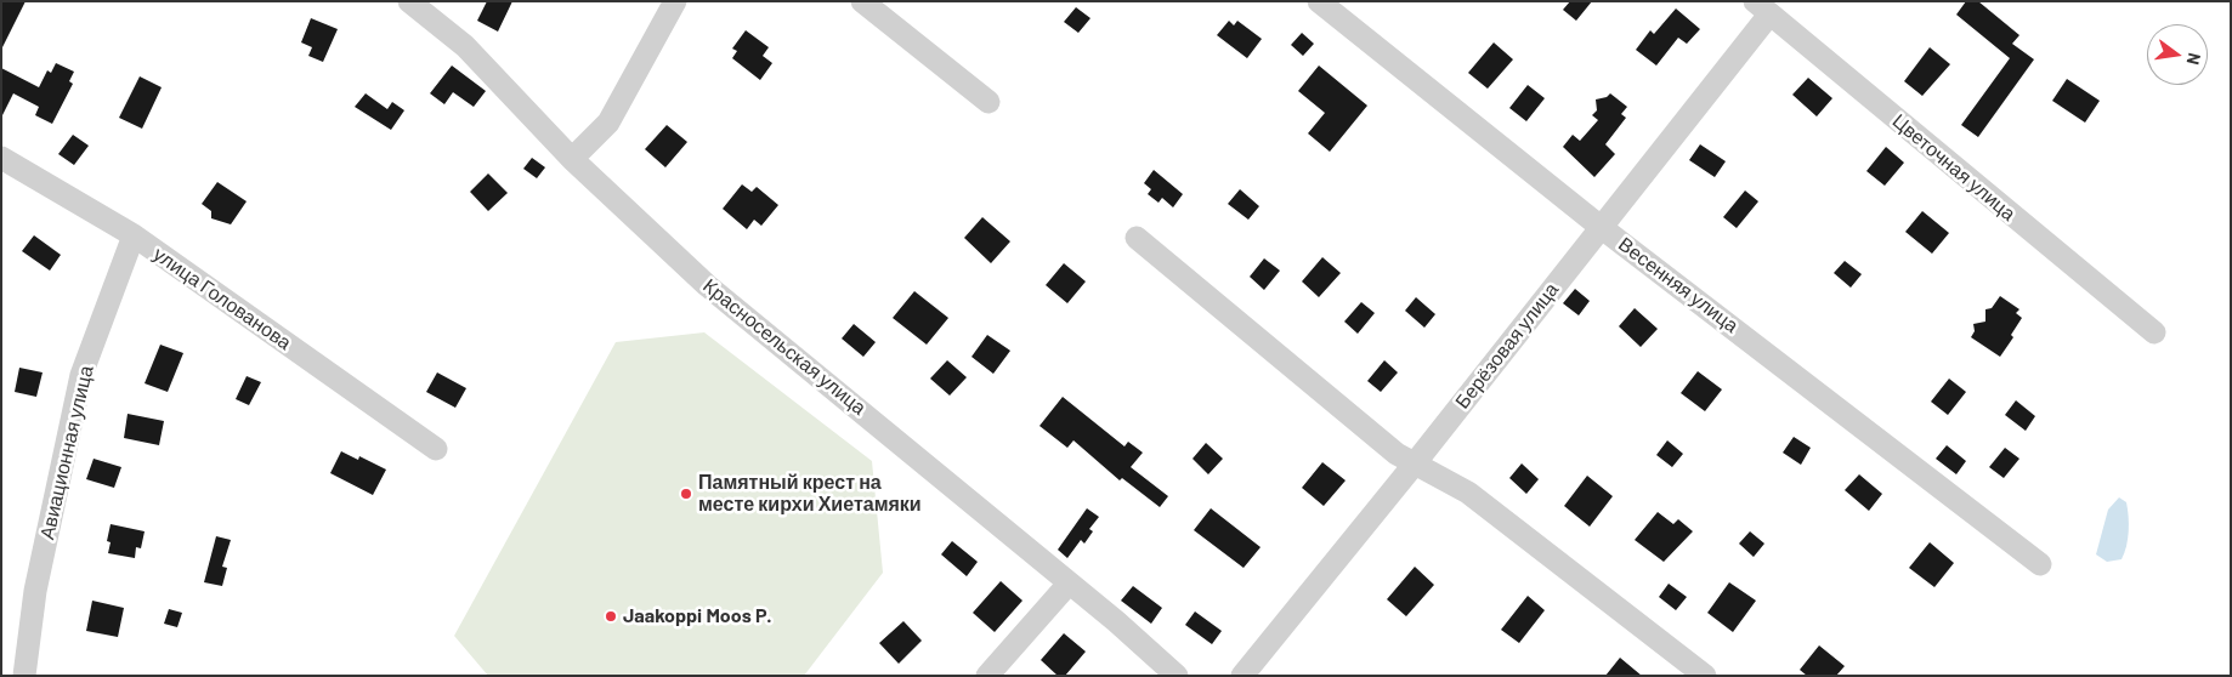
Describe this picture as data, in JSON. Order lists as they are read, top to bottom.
{
  "streets": {
    "street": [
      "Цветочная улица",
      "Весенняя улица",
      "улица Голованова",
      "Берёзовая улица",
      "Красносельская улица",
      "Авиационная улица"
    ]
  },
  "crossings": [
    ["Цветочная улица", "Берёзовая улица"],
    ["Весенняя улица", "Берёзовая улица"],
    ["улица Голованова", "Авиационная улица"]
  ],
  "places": ["Памятный крест на месте кирхи Хиетамяки", "Jaakoppi Moos P."],
  "north": "right"
}
